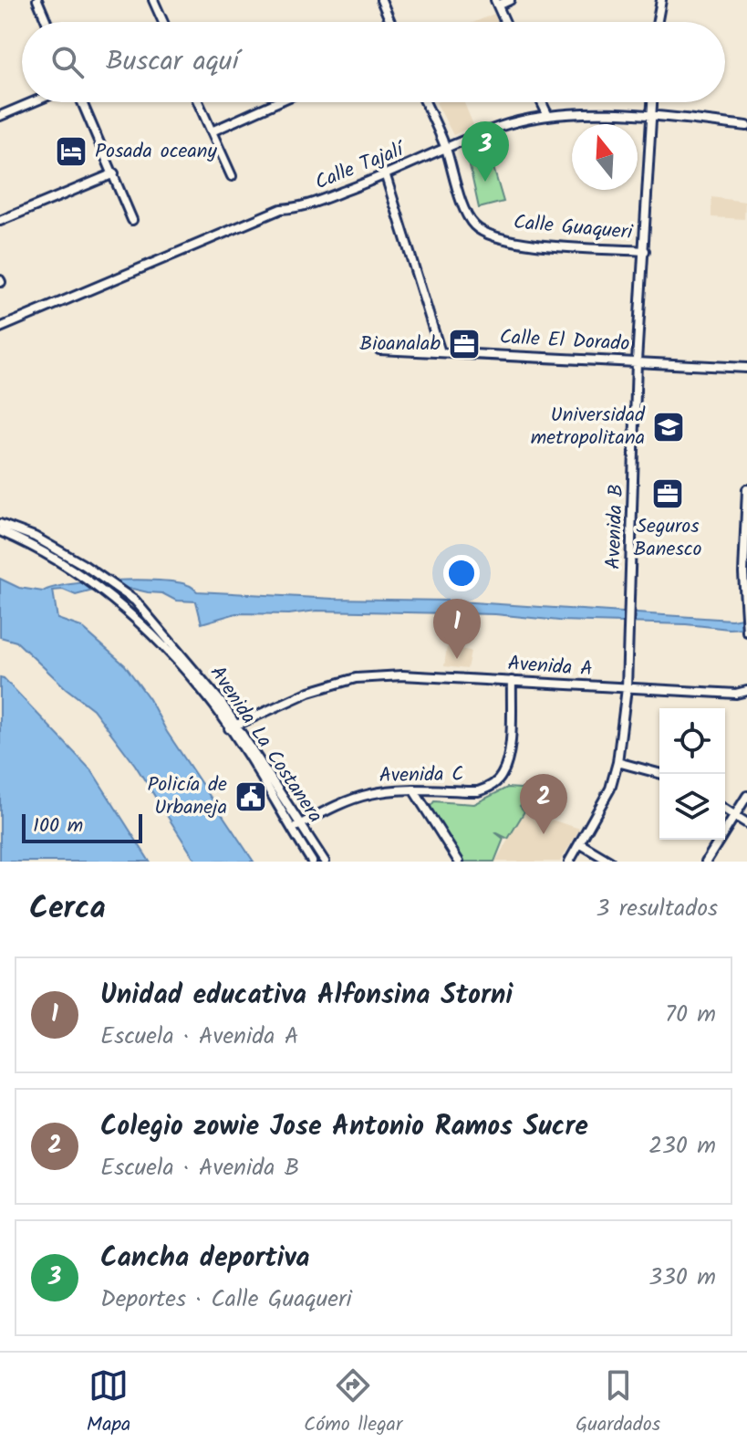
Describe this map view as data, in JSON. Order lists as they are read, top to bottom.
{
  "streets": {
    "street": [
      "Calle Tajalí",
      "Calle Guaqueri",
      "Calle El Dorado",
      "Avenida B",
      "Avenida A",
      "Avenida La Costanera",
      "Avenida C"
    ]
  },
  "crossings": [
    ["Calle Tajalí", "Calle Guaqueri"],
    ["Calle Tajalí", "Avenida B"],
    ["Calle Guaqueri", "Avenida B"],
    ["Calle El Dorado", "Avenida B"],
    ["Avenida B", "Avenida A"],
    ["Avenida A", "Avenida La Costanera"],
    ["Avenida A", "Avenida C"],
    ["Avenida La Costanera", "Avenida C"]
  ],
  "places": {
    "hotel": ["Posada oceany"],
    "office": ["Bioanalab", "Seguros Banesco"],
    "school or university": ["Universidad metropolitana"],
    "public building": ["Policía de Urbaneja"]
  },
  "scale_bar": "100 m",
  "north": "top",
  "page": {
    "search": "Buscar aquí",
    "pins": ["3", "1", "2"],
    "scale": "100 m",
    "heading": ["Cerca", "3 resultados"],
    "list": [
      {
        "mark": "1",
        "name": "Unidad educativa Alfonsina Storni",
        "note": "Escuela · Avenida A",
        "value": "70 m"
      },
      {
        "mark": "2",
        "name": "Colegio zowie Jose Antonio Ramos Sucre",
        "note": "Escuela · Avenida B",
        "value": "230 m"
      },
      {
        "mark": "3",
        "name": "Cancha deportiva",
        "note": "Deportes · Calle Guaqueri",
        "value": "330 m"
      }
    ],
    "nav": ["Mapa", "Cómo llegar", "Guardados"]
  }
}
